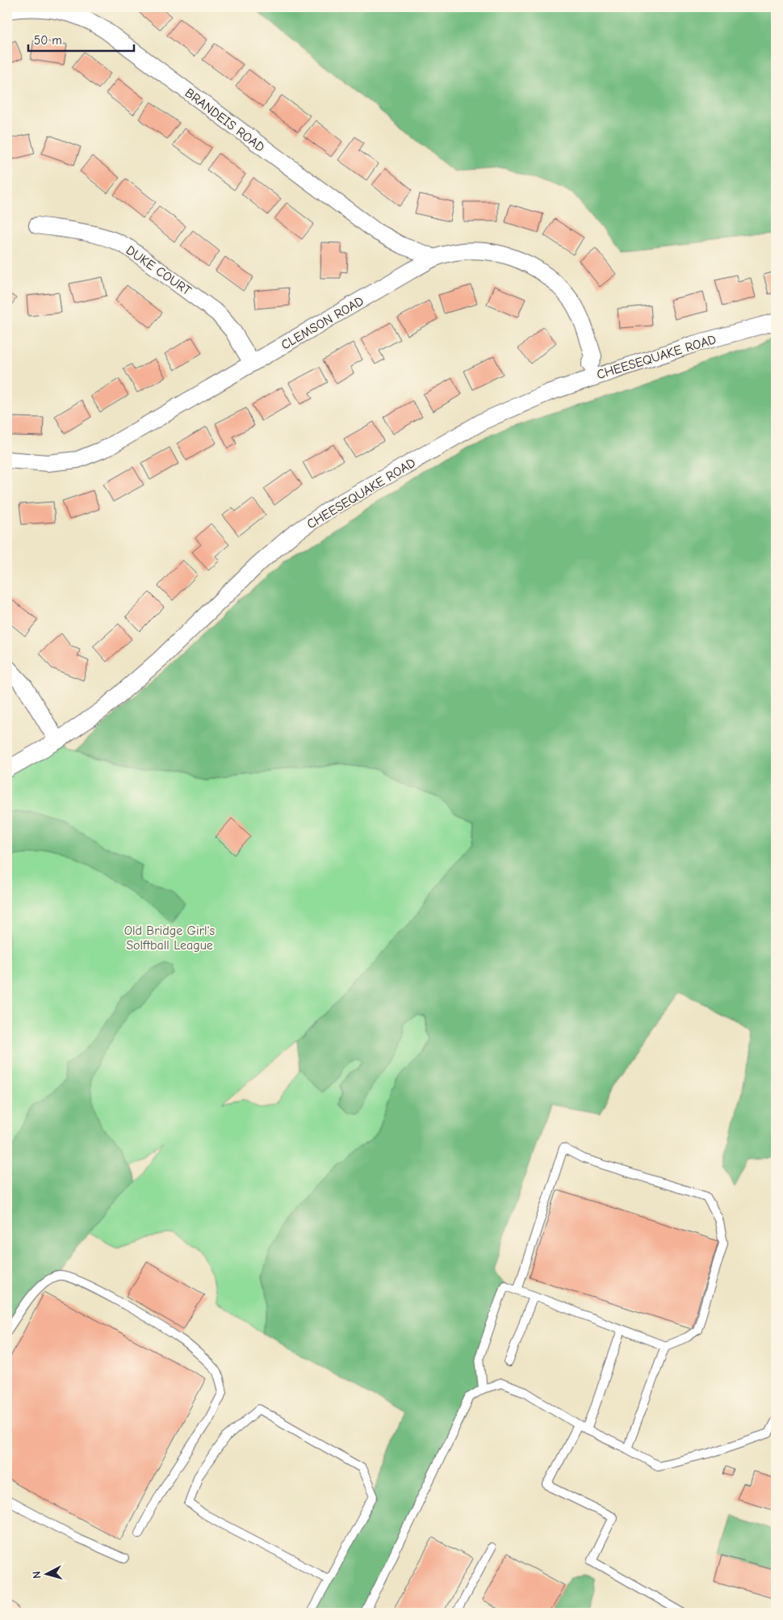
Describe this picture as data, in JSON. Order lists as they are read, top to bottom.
{
  "streets": {
    "street": [
      "BRANDEIS ROAD",
      "DUKE COURT",
      "CLEMSON ROAD",
      "CHEESEQUAKE ROAD"
    ]
  },
  "crossings": [
    ["BRANDEIS ROAD", "CLEMSON ROAD"],
    ["DUKE COURT", "CLEMSON ROAD"]
  ],
  "parks": ["Old Bridge Girl's Solftball League"],
  "scale_bar": "50 m",
  "north": "left"
}
